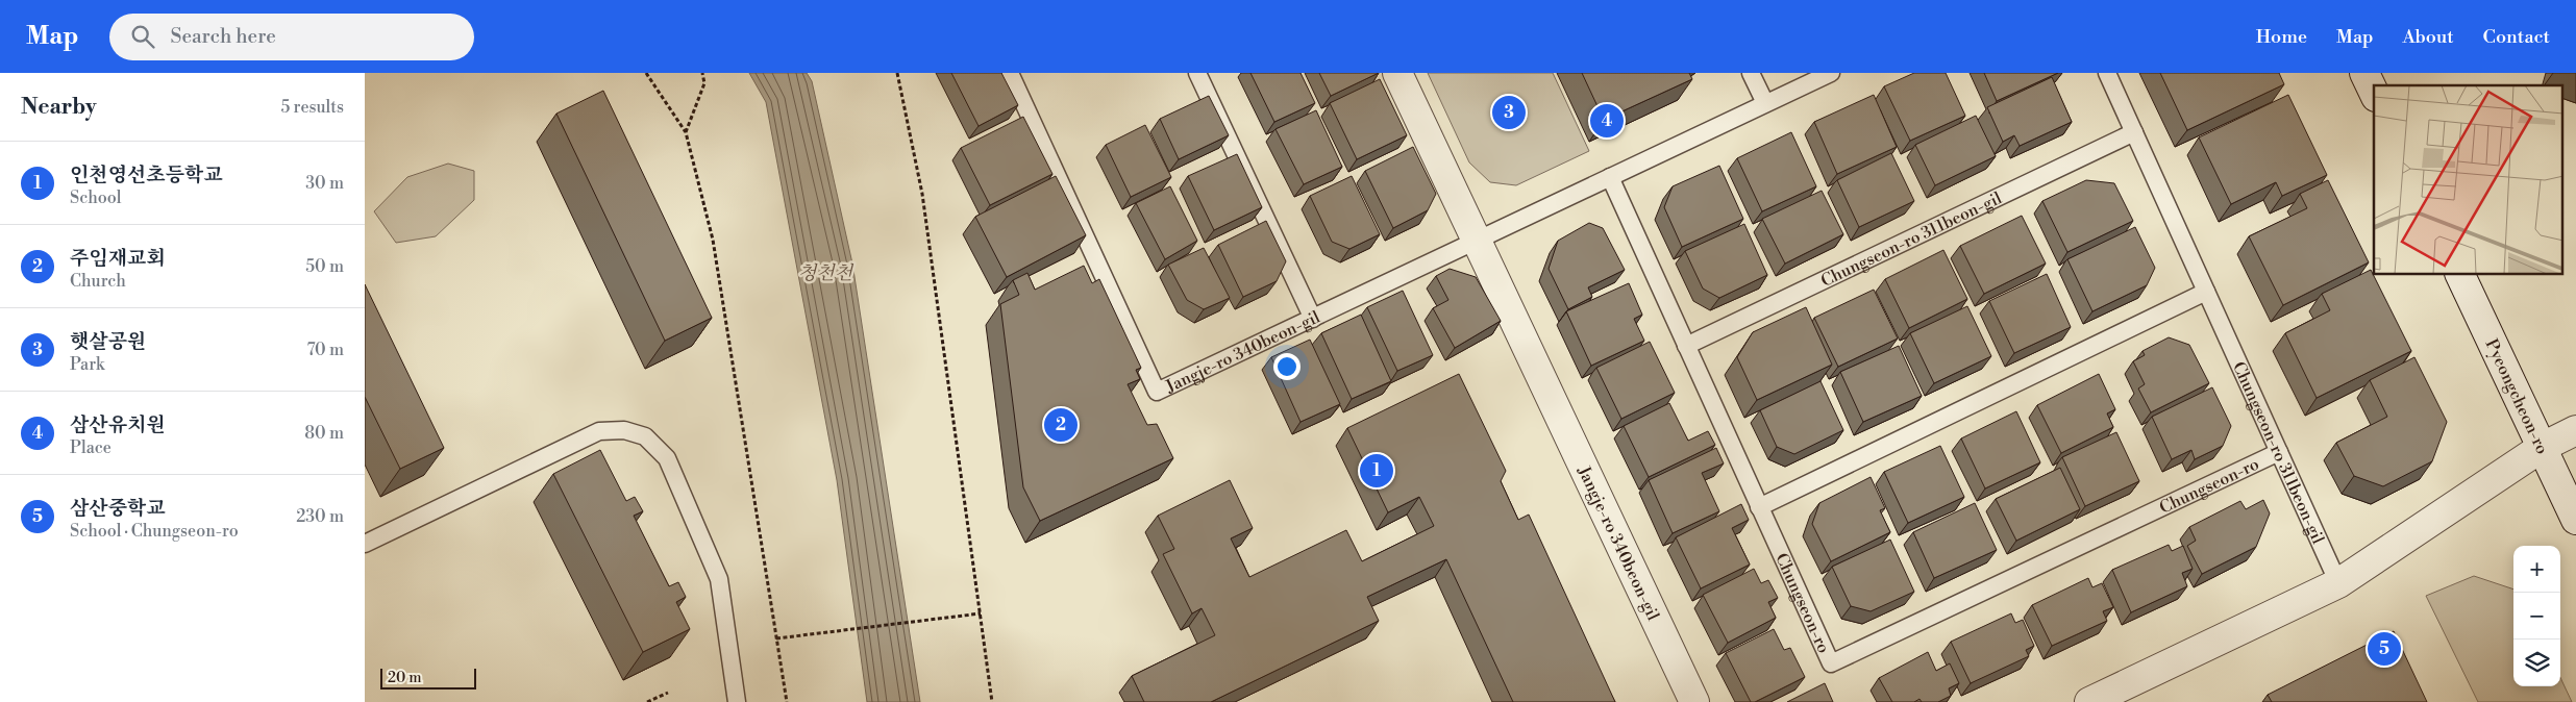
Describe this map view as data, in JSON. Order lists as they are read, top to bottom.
{
  "streets": {
    "street": ["Jangje-ro 340beon-gil", "Pyeongcheon-ro"],
    "lane": ["Chungseon-ro 311beon-gil", "Chungseon-ro"]
  },
  "crossings": [
    ["Chungseon-ro 311beon-gil", "Chungseon-ro"]
  ],
  "water": ["청천천"],
  "scale_bar": "20 m",
  "page": {
    "header": "Map",
    "search": "Search here",
    "nav": [
      "Home",
      "Map",
      "About",
      "Contact"
    ],
    "heading": ["Nearby", "5 results"],
    "pins": [
      "3",
      "4",
      "2",
      "1",
      "5"
    ],
    "list": [
      {
        "mark": "1",
        "name": "인천영선초등학교",
        "note": "School",
        "value": "30 m"
      },
      {
        "mark": "2",
        "name": "주임재교회",
        "note": "Church",
        "value": "50 m"
      },
      {
        "mark": "3",
        "name": "햇살공원",
        "note": "Park",
        "value": "70 m"
      },
      {
        "mark": "4",
        "name": "삼산유치원",
        "note": "Place",
        "value": "80 m"
      },
      {
        "mark": "5",
        "name": "삼산중학교",
        "note": "School · Chungseon-ro",
        "value": "230 m"
      }
    ],
    "map_buttons": ["+", "−"],
    "scale": "20 m"
  }
}
